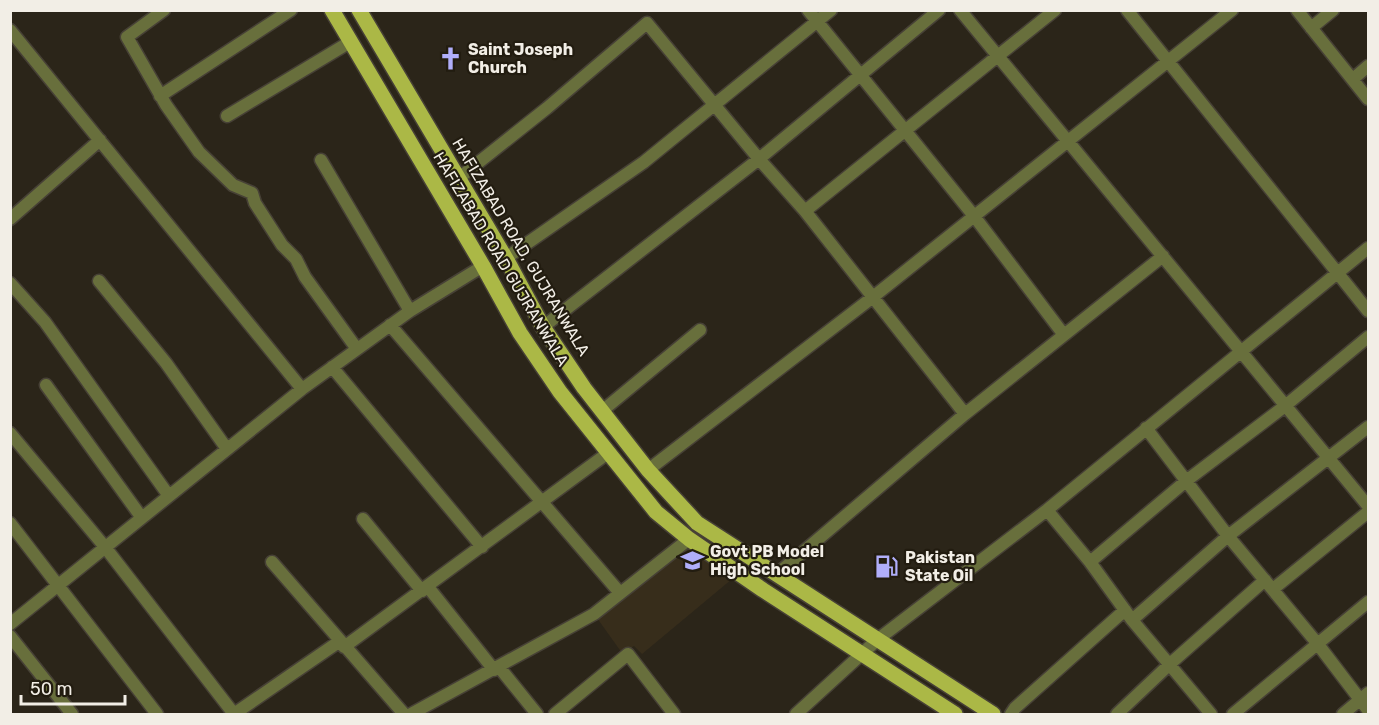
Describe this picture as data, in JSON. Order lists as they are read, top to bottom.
{
  "streets": {
    "main road": ["HAFIZABAD ROAD, GUJRANWALA", "HAFIZABAD ROAD GUJRANWALA"]
  },
  "places": {
    "church": ["Saint Joseph Church"],
    "school or university": ["Govt PB Model High School"],
    "fuel station": ["Pakistan State Oil"]
  },
  "scale_bar": "50 m"
}
